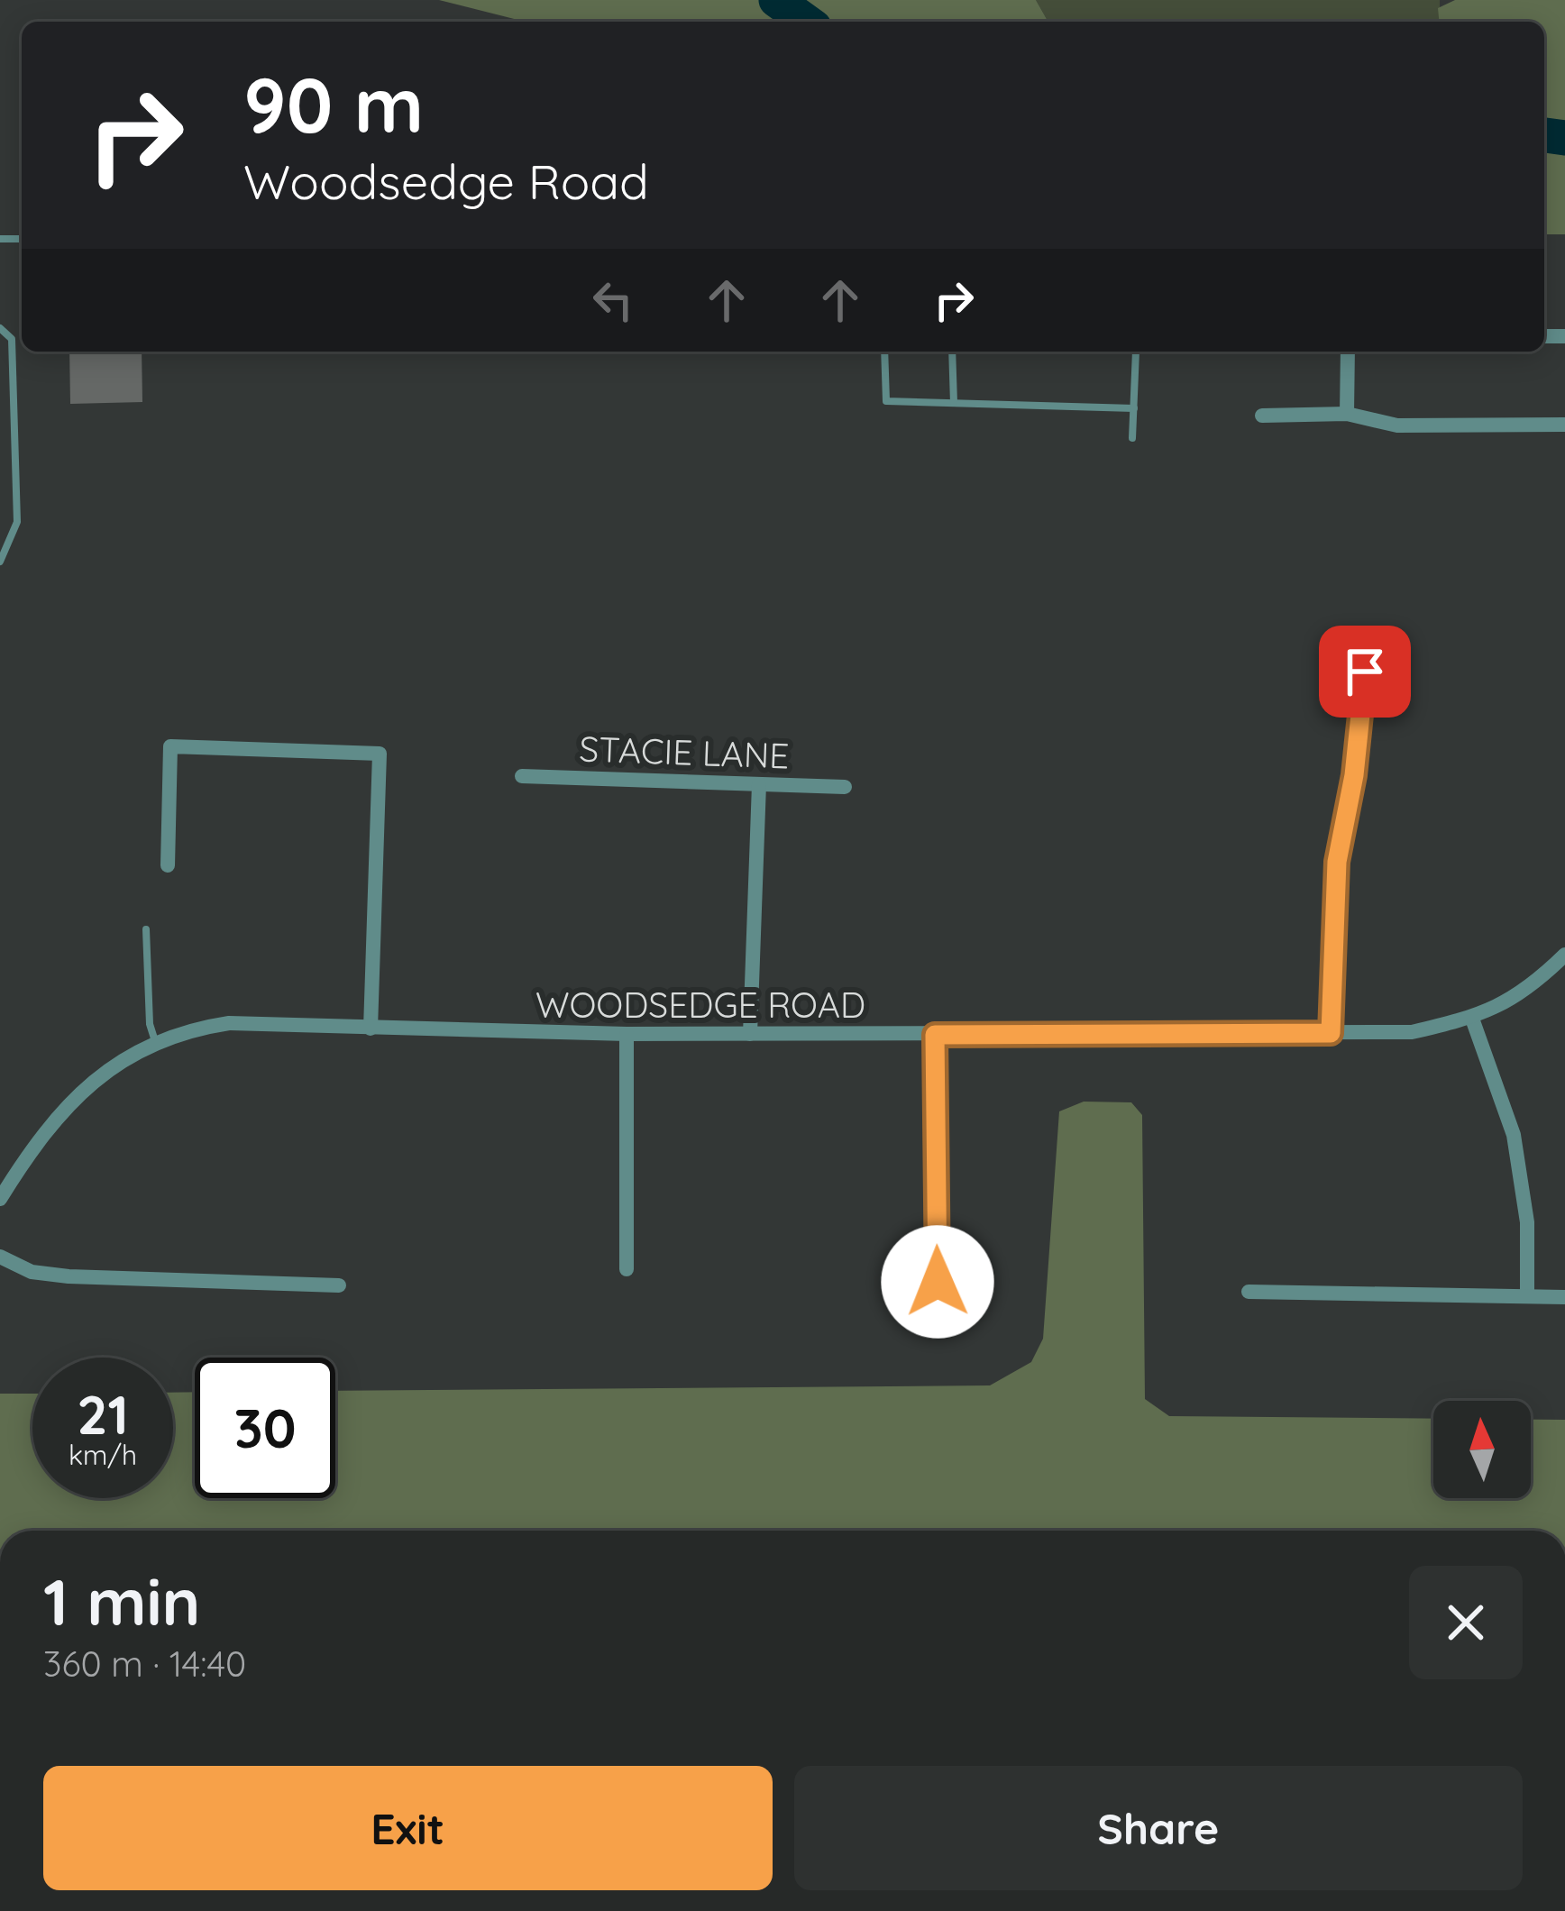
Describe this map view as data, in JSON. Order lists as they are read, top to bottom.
{
  "streets": {
    "street": ["STACIE LANE", "WOODSEDGE ROAD"]
  },
  "north": "top",
  "page": {
    "turn": ["90 m", "Woodsedge Road"],
    "speed": "21 km/h",
    "limit": "30",
    "heading": ["1 min", "360 m · 14:40"],
    "buttons": ["Exit", "Share"]
  }
}
